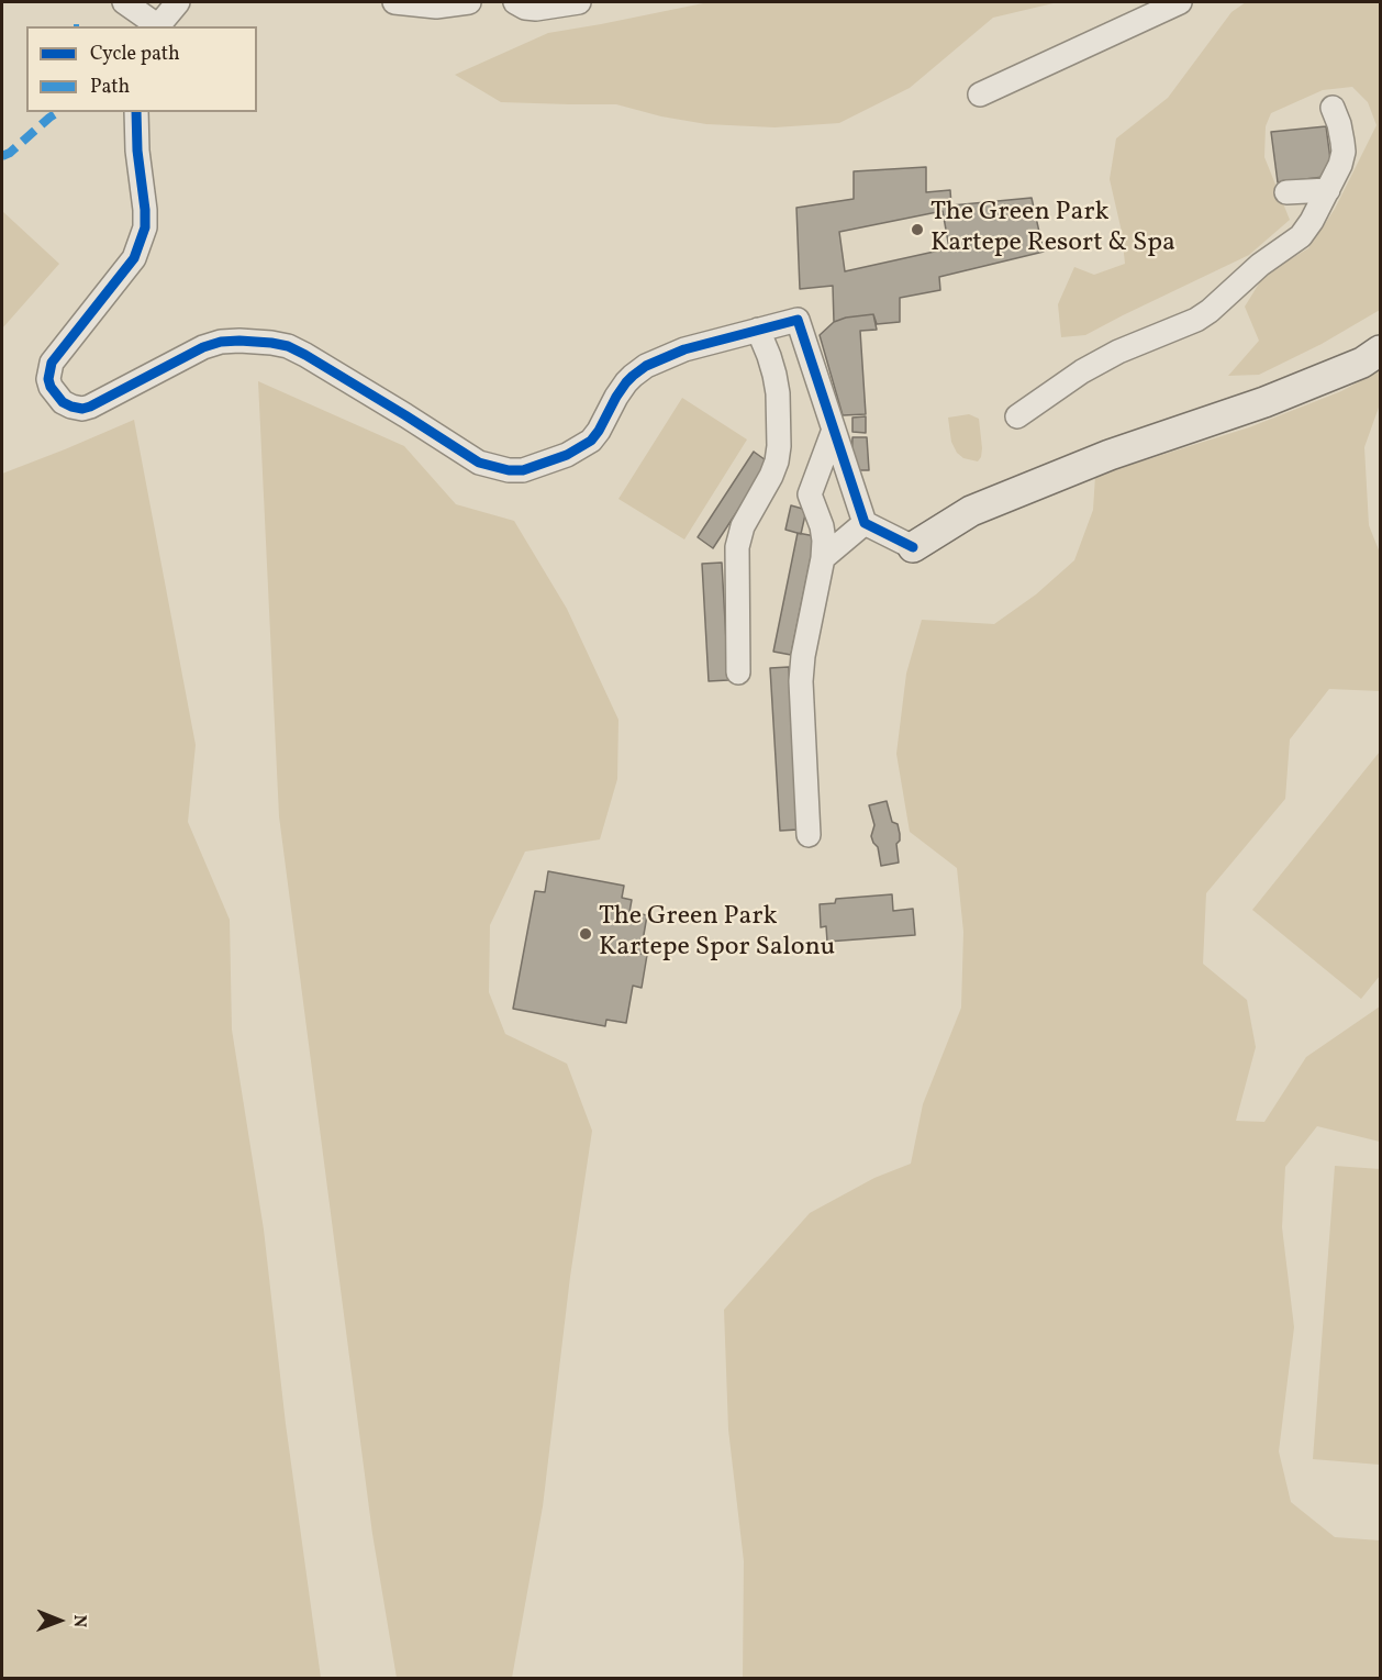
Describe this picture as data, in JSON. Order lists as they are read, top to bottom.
{
  "places": ["The Green Park Kartepe Resort & Spa", "The Green Park Kartepe Spor Salonu"],
  "legend": ["Cycle path", "Path"],
  "north": "right"
}
